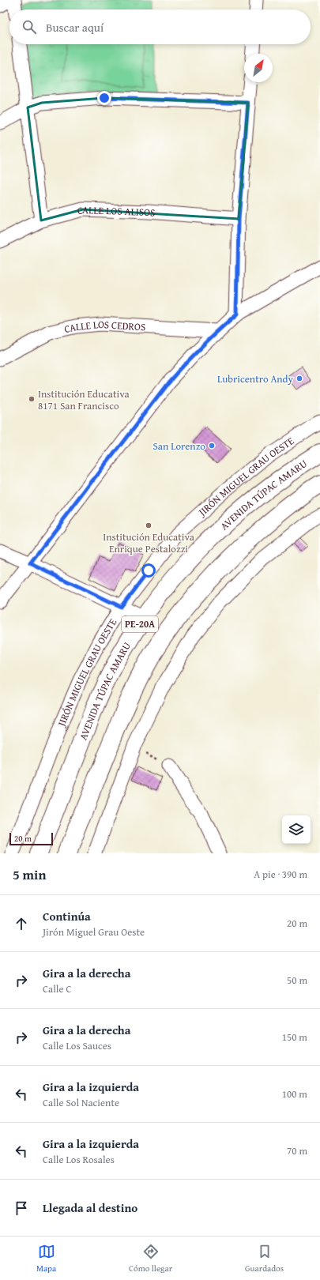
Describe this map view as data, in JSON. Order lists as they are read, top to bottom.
{
  "streets": {
    "highway": ["AVENIDA TÚPAC AMARU", "PE-20A"],
    "street": ["CALLE LOS ALISOS", "CALLE LOS CEDROS", "JIRÓN MIGUEL GRAU OESTE"]
  },
  "places": [
    "Lubricentro Andy",
    "Institución Educativa 8171 San Francisco",
    "San Lorenzo",
    "Institución Educativa Enrique Pestalozzi"
  ],
  "scale_bar": "20 m",
  "north": "top right",
  "page": {
    "search": "Buscar aquí",
    "scale": "20 m",
    "heading": ["5 min", "A pie · 390 m"],
    "list": [
      ["Continúa", "Jirón Miguel Grau Oeste", "20 m"],
      ["Gira a la derecha", "Calle C", "50 m"],
      ["Gira a la derecha", "Calle Los Sauces", "150 m"],
      ["Gira a la izquierda", "Calle Sol Naciente", "100 m"],
      ["Gira a la izquierda", "Calle Los Rosales", "70 m"],
      "Llegada al destino"
    ],
    "nav": ["Mapa", "Cómo llegar", "Guardados"]
  }
}
